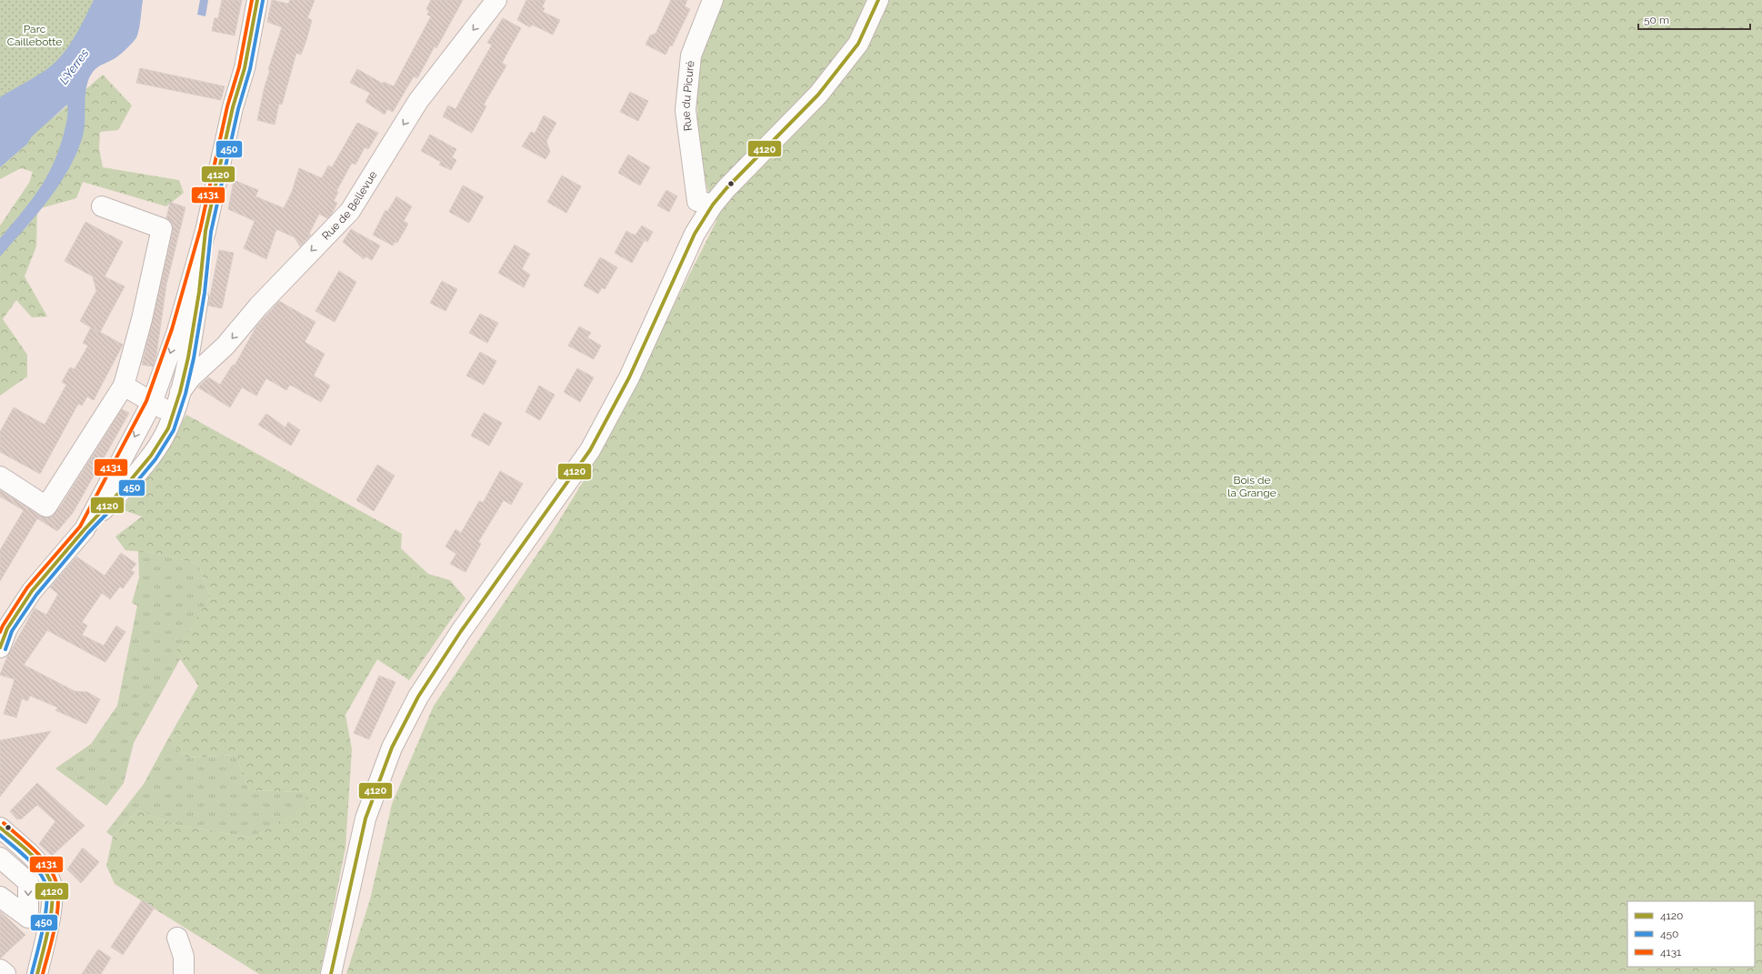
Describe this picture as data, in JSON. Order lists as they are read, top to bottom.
{
  "streets": {
    "street": ["Rue du Picuré", "Rue de Bellevue"]
  },
  "water": ["L'Yerres"],
  "parks": ["Parc Caillebotte", "Bois de la Grange"],
  "lines": ["transit line 4120", "transit line 4131", "transit line 450"],
  "legend": ["4120", "450", "4131"],
  "scale_bar": "50 m"
}
